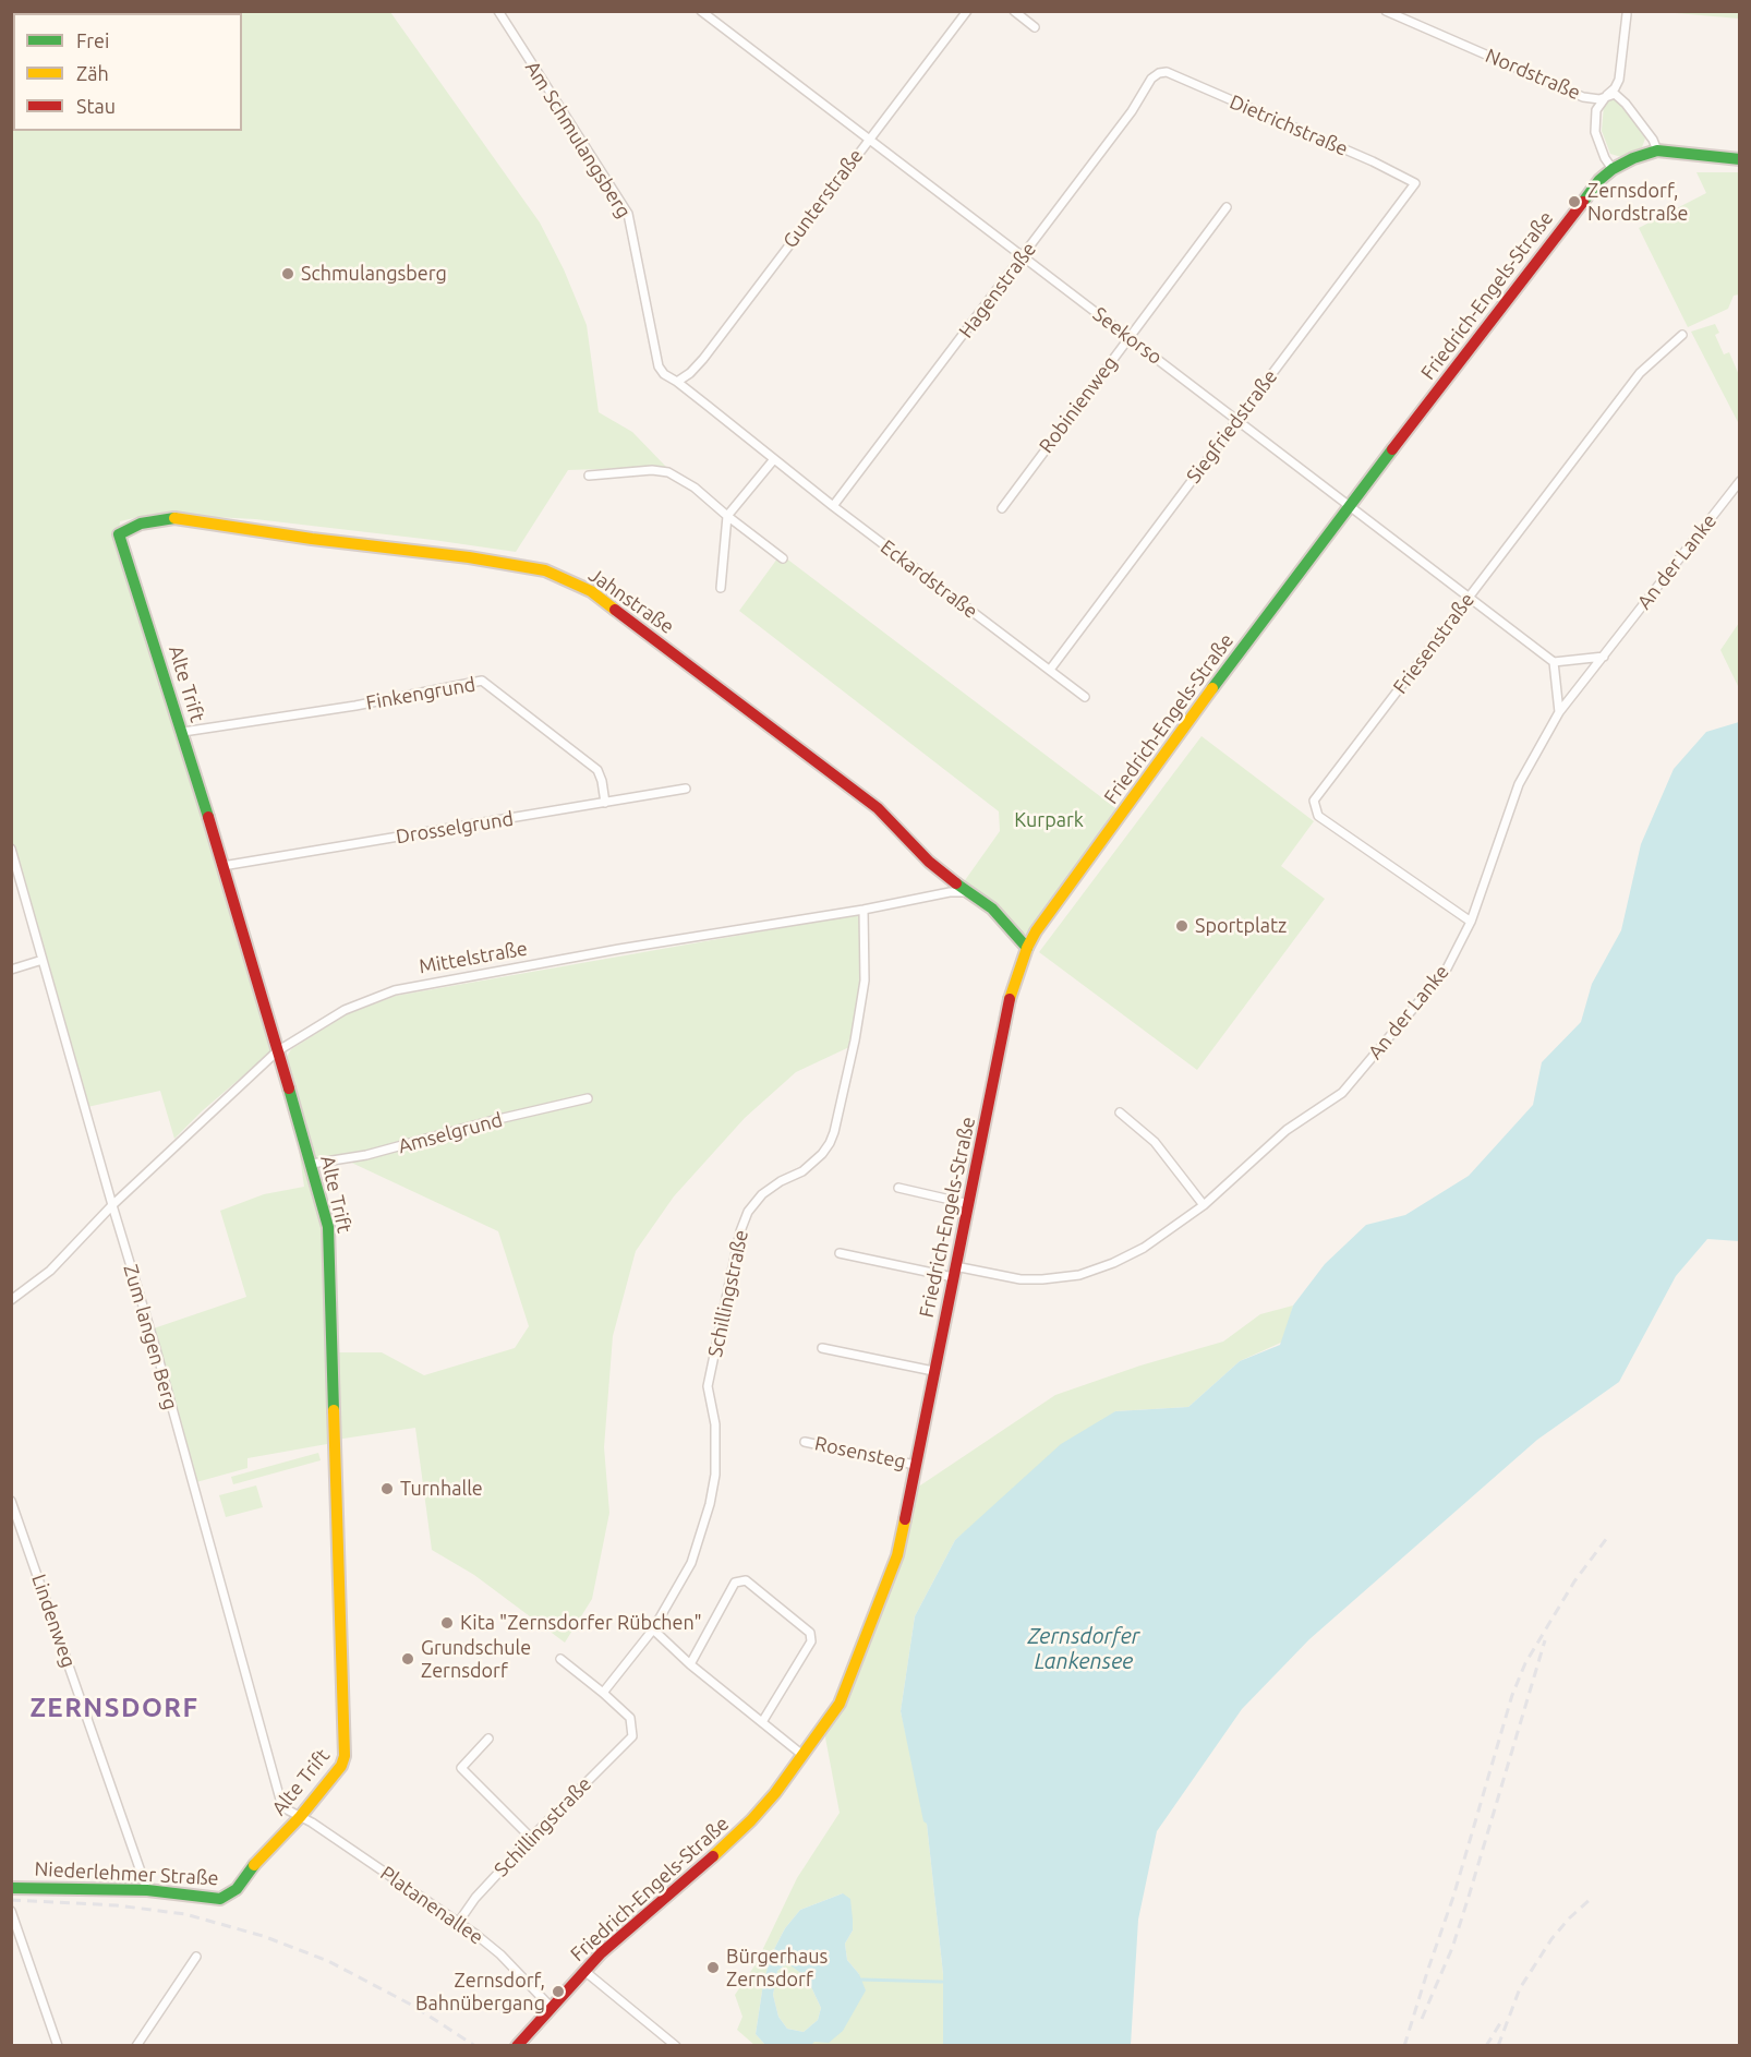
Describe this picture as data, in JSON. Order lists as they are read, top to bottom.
{
  "streets": {
    "street": [
      "Nordstraße",
      "Dietrichstraße",
      "Am Schmulangsberg",
      "Gunterstraße",
      "Hagenstraße",
      "Friedrich-Engels-Straße",
      "Seekorso",
      "Robinienweg",
      "Siegfriedstraße",
      "An der Lanke",
      "Eckardstraße",
      "Jahnstraße",
      "Friesenstraße",
      "Alte Trift",
      "Finkengrund",
      "Drosselgrund",
      "Mittelstraße",
      "Amselgrund",
      "Schillingstraße",
      "Zum langen Berg",
      "Rosensteg",
      "Lindenweg",
      "Niederlehmer Straße",
      "Platanenallee"
    ]
  },
  "crossings": [
    ["Nordstraße", "Friedrich-Engels-Straße"],
    ["Dietrichstraße", "Hagenstraße"],
    ["Dietrichstraße", "Siegfriedstraße"],
    ["Am Schmulangsberg", "Gunterstraße"],
    ["Am Schmulangsberg", "Eckardstraße"],
    ["Gunterstraße", "Seekorso"],
    ["Hagenstraße", "Seekorso"],
    ["Hagenstraße", "Eckardstraße"],
    ["Friedrich-Engels-Straße", "Seekorso"],
    ["Friedrich-Engels-Straße", "An der Lanke"],
    ["Friedrich-Engels-Straße", "Rosensteg"],
    ["Friedrich-Engels-Straße", "Platanenallee"],
    ["Seekorso", "Robinienweg"],
    ["Seekorso", "Siegfriedstraße"],
    ["Seekorso", "Friesenstraße"],
    ["Siegfriedstraße", "Eckardstraße"],
    ["An der Lanke", "Friesenstraße"],
    ["Jahnstraße", "Alte Trift"],
    ["Jahnstraße", "Mittelstraße"],
    ["Alte Trift", "Finkengrund"],
    ["Alte Trift", "Drosselgrund"],
    ["Alte Trift", "Mittelstraße"],
    ["Alte Trift", "Amselgrund"],
    ["Alte Trift", "Zum langen Berg"],
    ["Alte Trift", "Niederlehmer Straße"],
    ["Alte Trift", "Platanenallee"],
    ["Finkengrund", "Drosselgrund"],
    ["Mittelstraße", "Schillingstraße"],
    ["Mittelstraße", "Zum langen Berg"],
    ["Schillingstraße", "Platanenallee"],
    ["Zum langen Berg", "Platanenallee"],
    ["Lindenweg", "Niederlehmer Straße"]
  ],
  "districts": ["ZERNSDORF"],
  "water": ["Zernsdorfer Lankensee"],
  "parks": ["Kurpark"],
  "places": [
    "Zernsdorf, Nordstraße",
    "Schmulangsberg",
    "Sportplatz",
    "Turnhalle",
    "Kita \"Zernsdorfer Rübchen\"",
    "Grundschule Zernsdorf",
    "Bürgerhaus Zernsdorf",
    "Zernsdorf, Bahnübergang"
  ],
  "legend": ["Frei", "Zäh", "Stau"]
}
